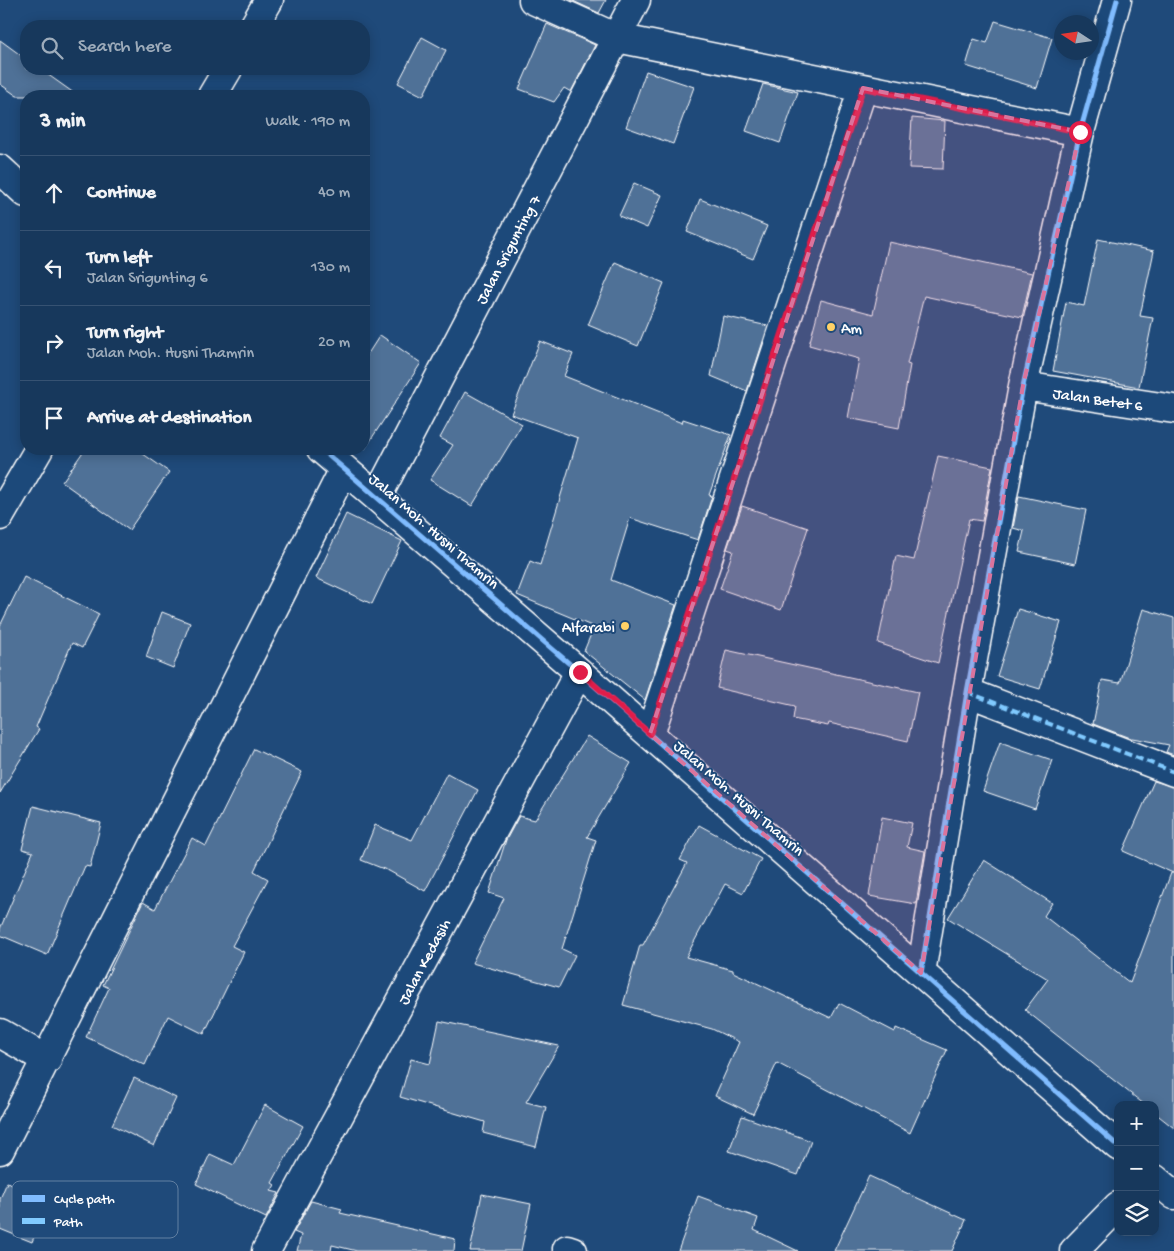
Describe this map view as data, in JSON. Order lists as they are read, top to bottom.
{
  "streets": {
    "street": [
      "Jalan Srigunting 7",
      "Jalan Betet 6",
      "Jalan Moh. Husni Thamrin",
      "Jalan Kedasih"
    ]
  },
  "crossings": [
    ["Jalan Srigunting 7", "Jalan Moh. Husni Thamrin"],
    ["Jalan Moh. Husni Thamrin", "Jalan Kedasih"]
  ],
  "places": ["Am", "Alfarabi"],
  "legend": ["Cycle path", "Path"],
  "north": "left",
  "page": {
    "search": "Search here",
    "heading": ["3 min", "Walk · 190 m"],
    "list": [
      ["Continue", "40 m"],
      ["Turn left", "Jalan Srigunting 6", "130 m"],
      ["Turn right", "Jalan Moh. Husni Thamrin", "20 m"],
      "Arrive at destination"
    ],
    "map_buttons": ["+", "−"]
  }
}
